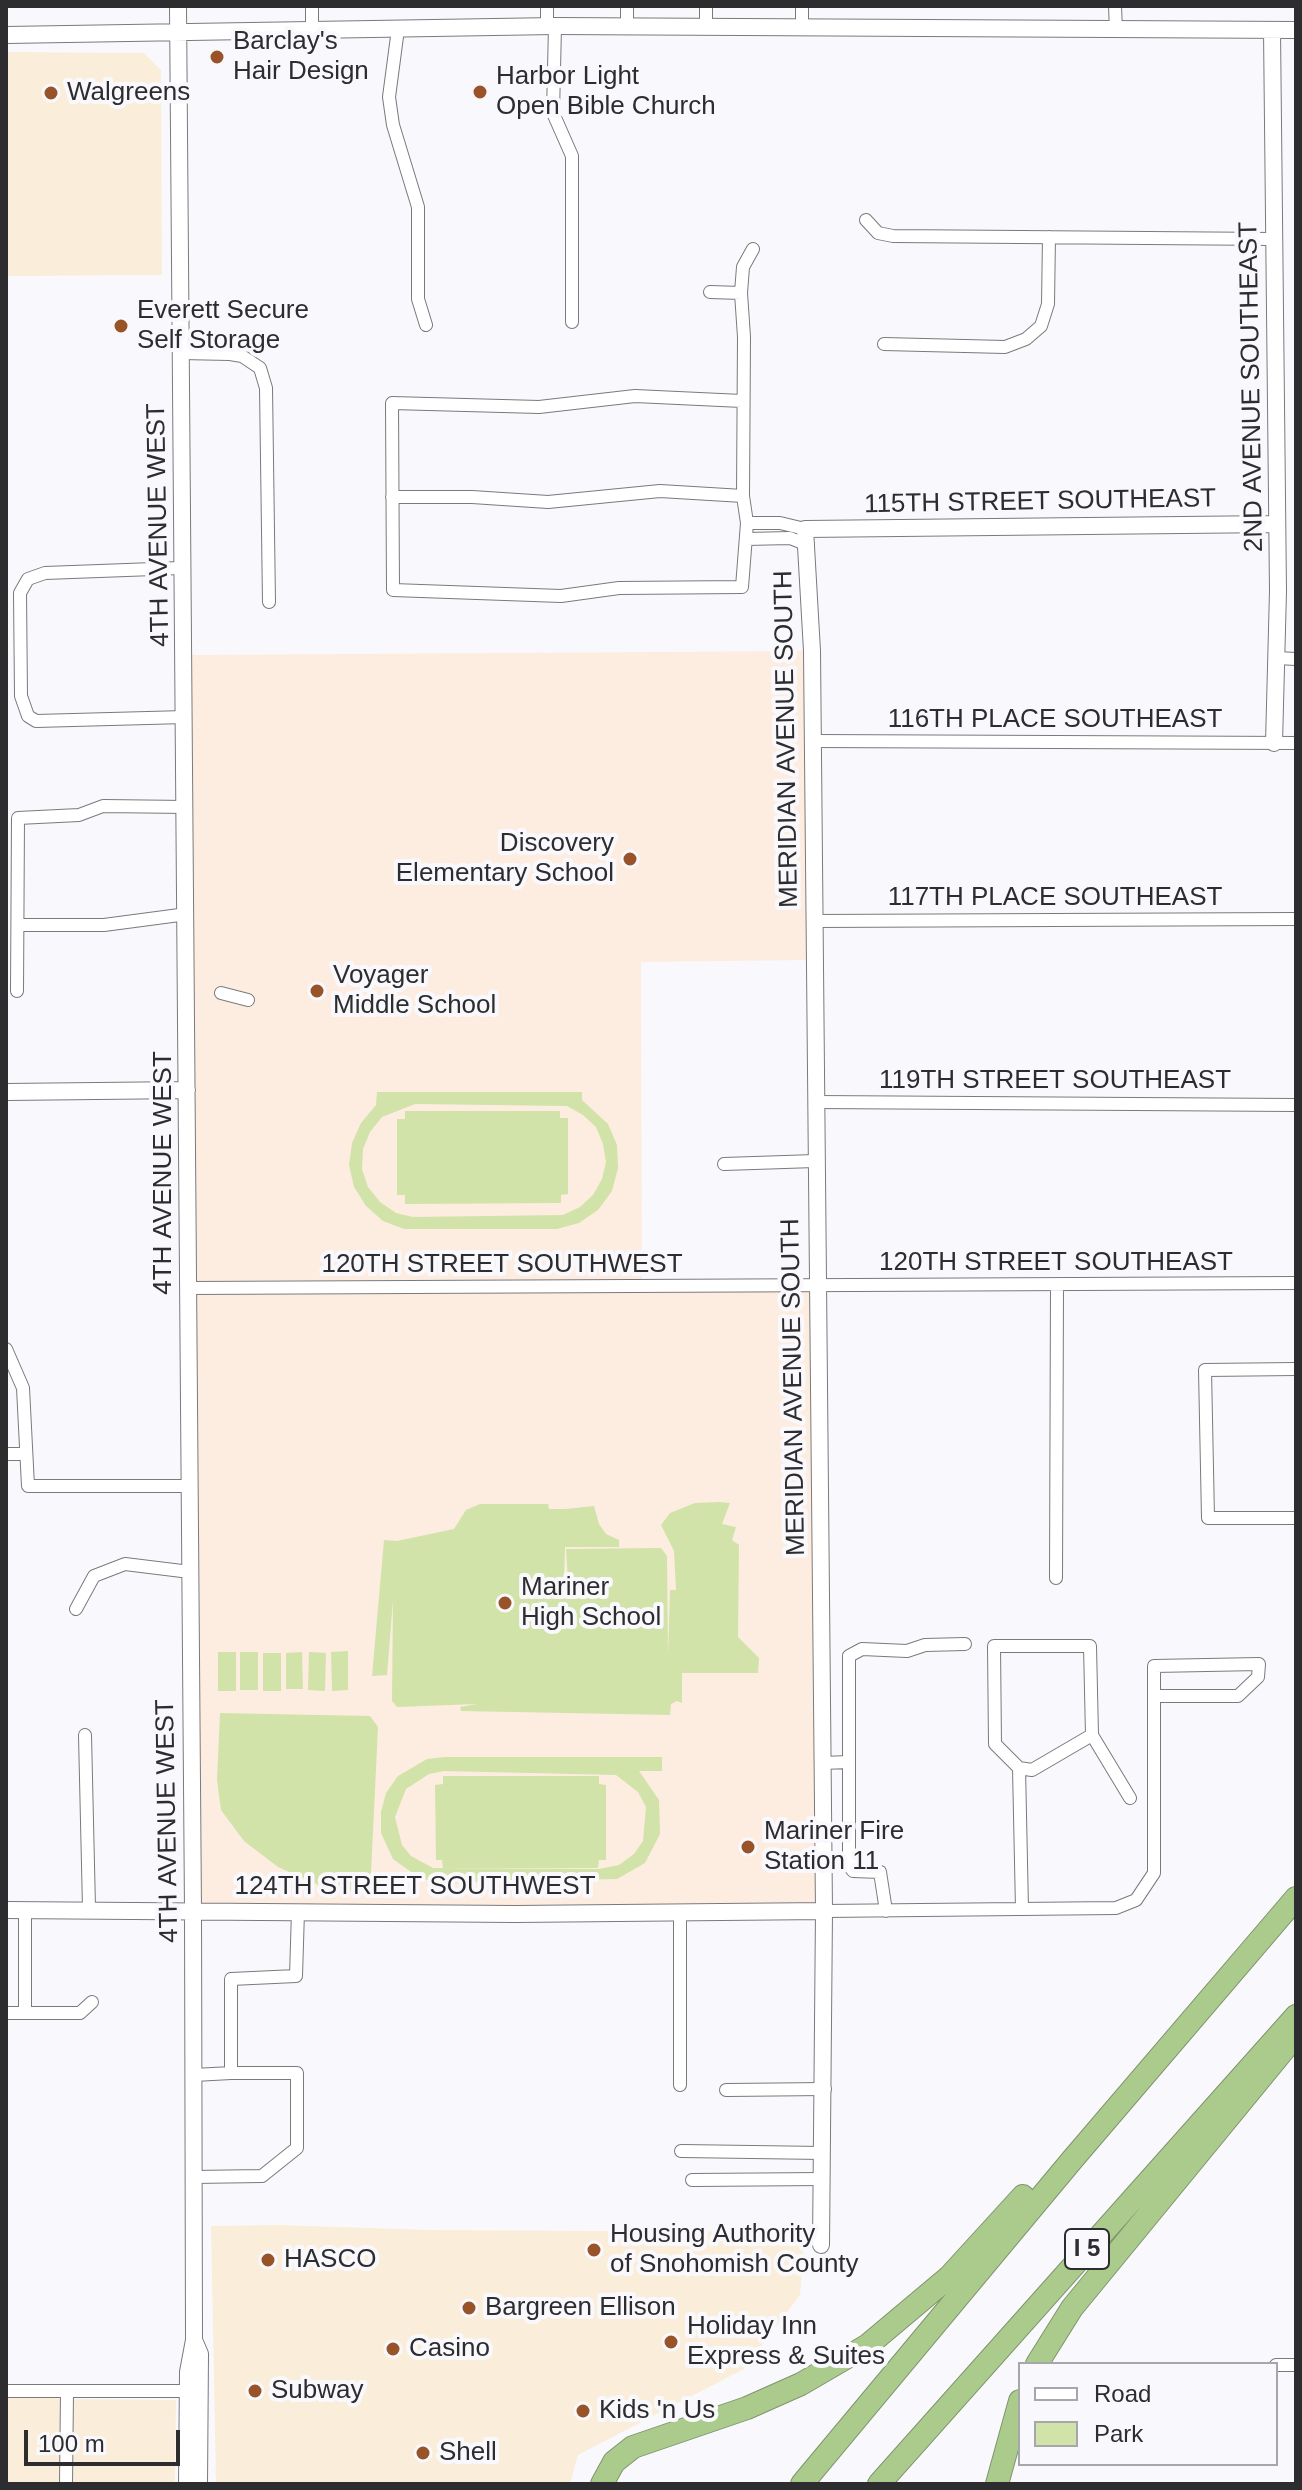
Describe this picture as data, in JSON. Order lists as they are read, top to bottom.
{
  "streets": {
    "highway": ["I 5"],
    "street": [
      "2ND AVENUE SOUTHEAST",
      "115TH STREET SOUTHEAST",
      "4TH AVENUE WEST",
      "116TH PLACE SOUTHEAST",
      "MERIDIAN AVENUE SOUTH",
      "117TH PLACE SOUTHEAST",
      "119TH STREET SOUTHEAST",
      "120TH STREET SOUTHEAST",
      "120TH STREET SOUTHWEST",
      "124TH STREET SOUTHWEST"
    ]
  },
  "crossings": [
    ["2ND AVENUE SOUTHEAST", "115TH STREET SOUTHEAST"],
    ["2ND AVENUE SOUTHEAST", "116TH PLACE SOUTHEAST"],
    ["115TH STREET SOUTHEAST", "MERIDIAN AVENUE SOUTH"],
    ["4TH AVENUE WEST", "120TH STREET SOUTHWEST"],
    ["4TH AVENUE WEST", "124TH STREET SOUTHWEST"],
    ["116TH PLACE SOUTHEAST", "MERIDIAN AVENUE SOUTH"],
    ["MERIDIAN AVENUE SOUTH", "117TH PLACE SOUTHEAST"],
    ["MERIDIAN AVENUE SOUTH", "119TH STREET SOUTHEAST"],
    ["MERIDIAN AVENUE SOUTH", "120TH STREET SOUTHEAST"],
    ["MERIDIAN AVENUE SOUTH", "120TH STREET SOUTHWEST"],
    ["MERIDIAN AVENUE SOUTH", "124TH STREET SOUTHWEST"],
    ["120TH STREET SOUTHEAST", "120TH STREET SOUTHWEST"]
  ],
  "places": [
    "Barclay's Hair Design",
    "Harbor Light Open Bible Church",
    "Walgreens",
    "Everett Secure Self Storage",
    "Discovery Elementary School",
    "Voyager Middle School",
    "Mariner High School",
    "Mariner Fire Station 11",
    "Housing Authority of Snohomish County",
    "HASCO",
    "Bargreen Ellison",
    "Holiday Inn Express & Suites",
    "Casino",
    "Subway",
    "Kids 'n Us",
    "Shell"
  ],
  "legend": ["Road", "Park"],
  "scale_bar": "100 m"
}
